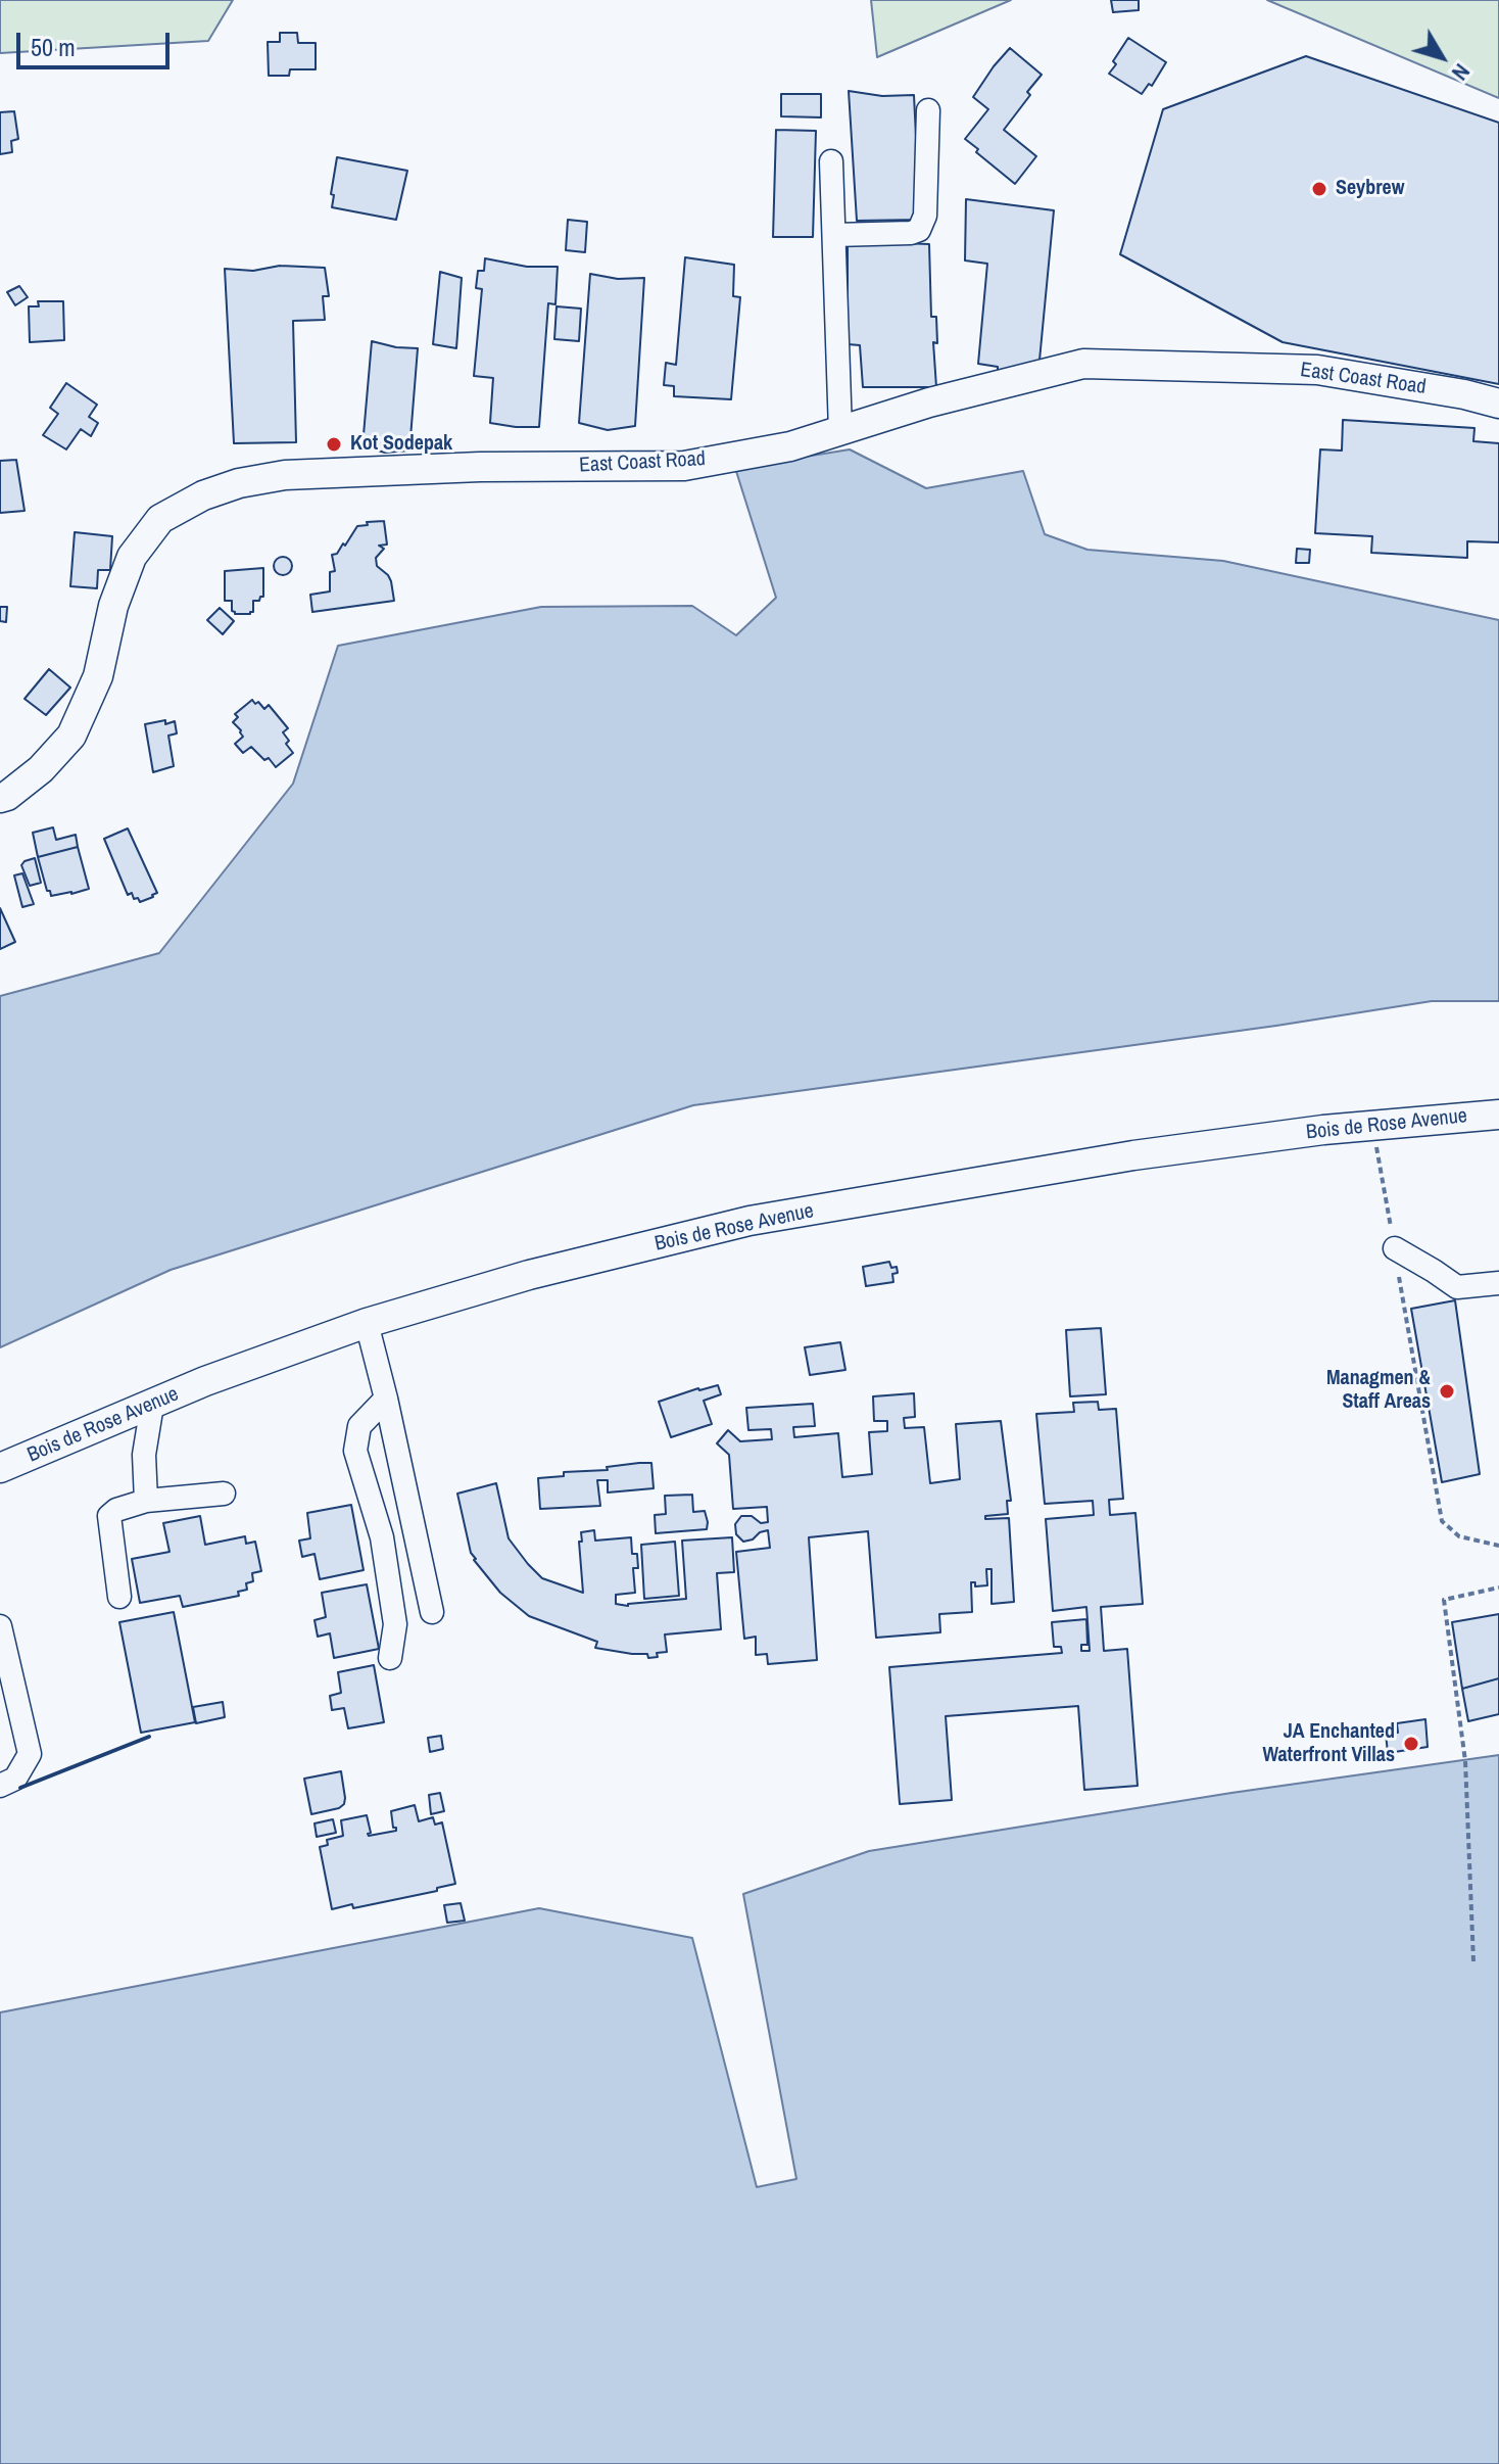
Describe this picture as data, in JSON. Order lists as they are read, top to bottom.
{
  "streets": {
    "main road": ["East Coast Road", "Bois de Rose Avenue"]
  },
  "places": [
    "Seybrew",
    "Kot Sodepak",
    "Managmen & Staff Areas",
    "JA Enchanted Waterfront Villas"
  ],
  "scale_bar": "50 m",
  "north": "bottom right"
}
